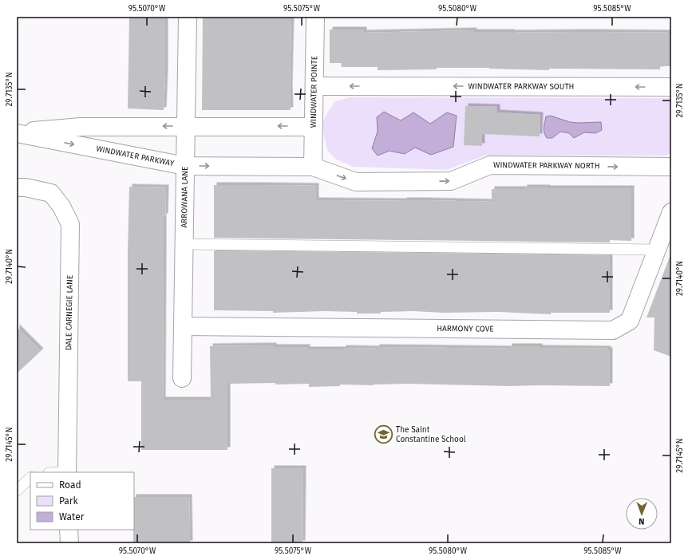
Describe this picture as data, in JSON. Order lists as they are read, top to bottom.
{
  "streets": {
    "street": [
      "WINDWATER PARKWAY SOUTH",
      "WINDWATER POINTE",
      "WINDWATER PARKWAY",
      "WINDWATER PARKWAY NORTH",
      "ARROWANA LANE",
      "DALE CARNEGIE LANE",
      "HARMONY COVE"
    ]
  },
  "crossings": [
    ["WINDWATER PARKWAY SOUTH", "WINDWATER POINTE"],
    ["WINDWATER POINTE", "WINDWATER PARKWAY"],
    ["WINDWATER POINTE", "WINDWATER PARKWAY NORTH"],
    ["WINDWATER PARKWAY", "WINDWATER PARKWAY NORTH"],
    ["WINDWATER PARKWAY", "ARROWANA LANE"],
    ["ARROWANA LANE", "HARMONY COVE"]
  ],
  "one_way": ["WINDWATER PARKWAY SOUTH", "WINDWATER PARKWAY NORTH"],
  "places": {
    "school or university": ["The Saint Constantine School"]
  },
  "legend": ["Road", "Park", "Water"],
  "north": "bottom",
  "coordinates": [
    "95.5070°W",
    "95.5075°W",
    "95.5080°W",
    "95.5085°W",
    "29.7135°N",
    "29.7140°N",
    "29.7145°N"
  ]
}
